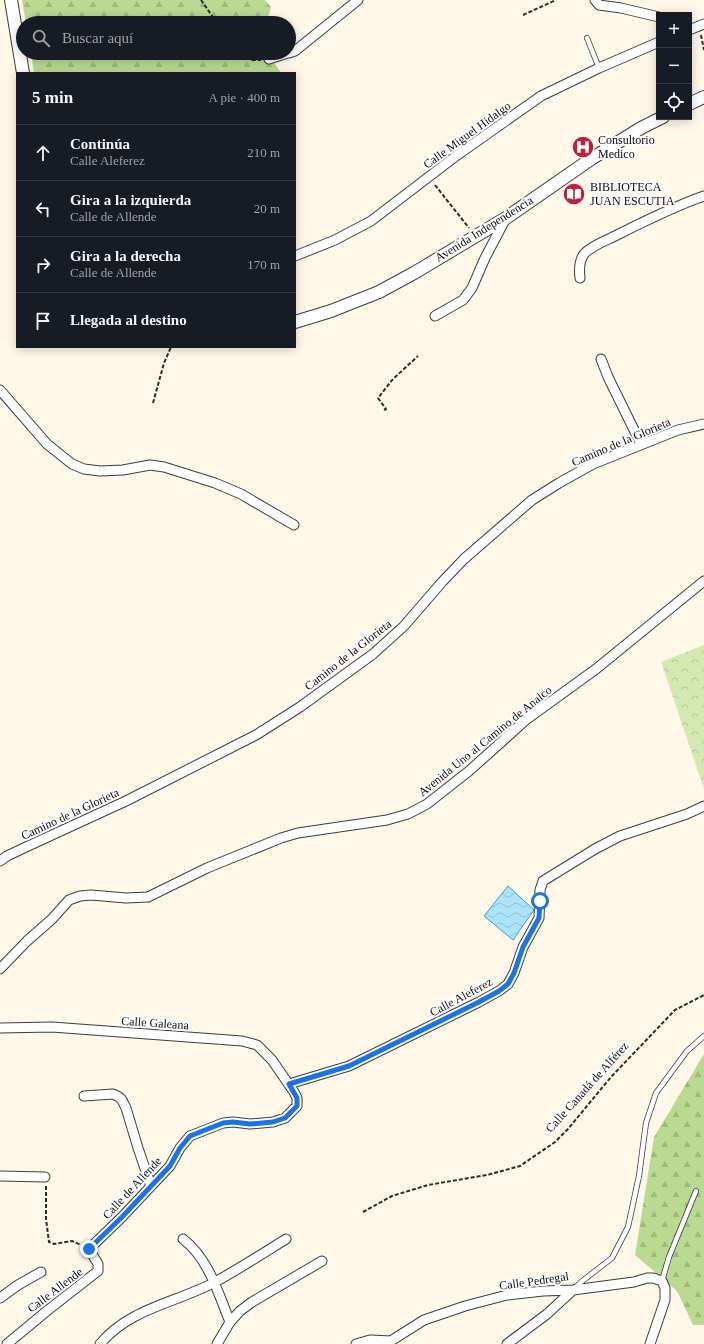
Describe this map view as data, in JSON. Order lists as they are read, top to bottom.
{
  "streets": {
    "street": [
      "Calle Miguel Hidalgo",
      "Avenida Independencia",
      "Camino de la Glorieta",
      "Avenida Uno al Camino de Analco",
      "Calle Aleferez",
      "Calle Galeana",
      "Calle de Allende",
      "Calle Pedregal",
      "Calle Allende"
    ],
    "path": ["Calle Canadá de Alférez"]
  },
  "crossings": [
    ["Calle Aleferez", "Calle Galeana"],
    ["Calle Aleferez", "Calle de Allende"],
    ["Calle Galeana", "Calle de Allende"],
    ["Calle de Allende", "Calle Allende"]
  ],
  "places": {
    "hospital": ["Consultorio Medico"],
    "library": ["BIBLIOTECA JUAN ESCUTIA"]
  },
  "page": {
    "map_buttons": ["+", "−"],
    "search": "Buscar aquí",
    "heading": ["5 min", "A pie · 400 m"],
    "list": [
      ["Continúa", "Calle Aleferez", "210 m"],
      ["Gira a la izquierda", "Calle de Allende", "20 m"],
      ["Gira a la derecha", "Calle de Allende", "170 m"],
      "Llegada al destino"
    ]
  }
}
